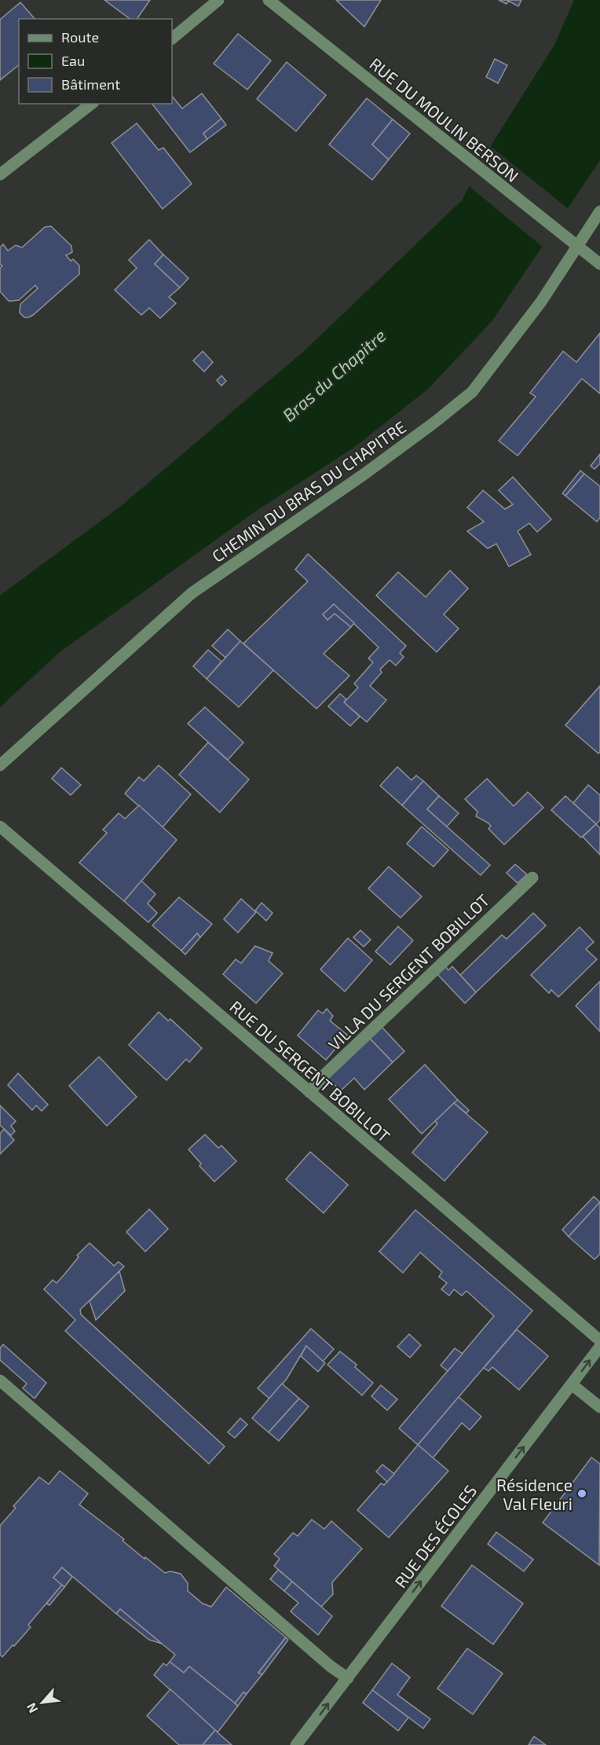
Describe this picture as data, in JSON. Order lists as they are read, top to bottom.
{
  "streets": {
    "street": [
      "RUE DU MOULIN BERSON",
      "CHEMIN DU BRAS DU CHAPITRE",
      "VILLA DU SERGENT BOBILLOT",
      "RUE DU SERGENT BOBILLOT",
      "RUE DES ÉCOLES"
    ]
  },
  "crossings": [
    ["VILLA DU SERGENT BOBILLOT", "RUE DU SERGENT BOBILLOT"]
  ],
  "one_way": ["RUE DES ÉCOLES"],
  "water": ["Bras du Chapitre"],
  "places": ["Résidence Val Fleuri"],
  "legend": ["Route", "Eau", "Bâtiment"],
  "north": "bottom left"
}
